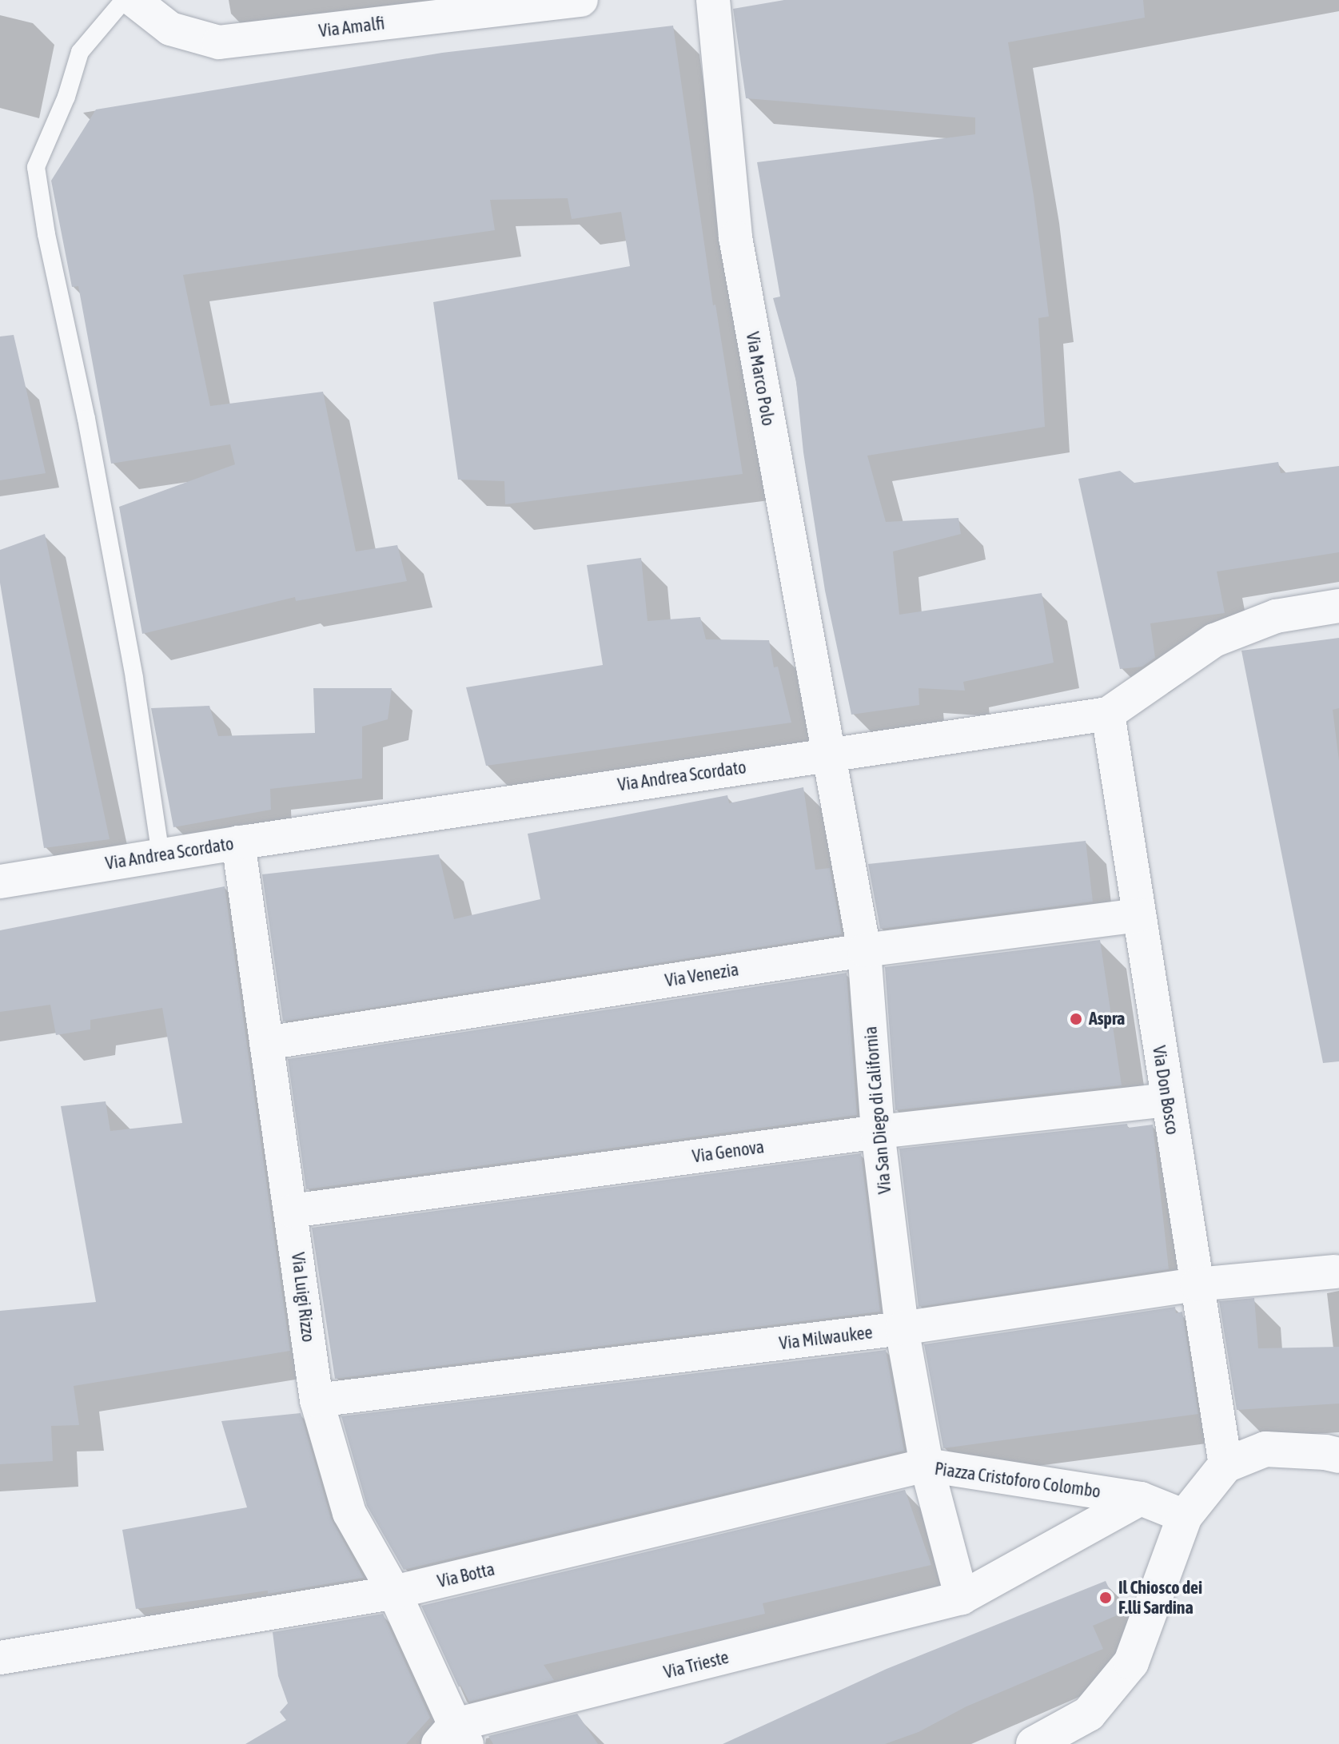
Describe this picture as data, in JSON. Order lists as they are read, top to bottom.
{
  "streets": {
    "street": [
      "Via Amalfi",
      "Via Marco Polo",
      "Via Andrea Scordato",
      "Via Venezia",
      "Via Don Bosco",
      "Via San Diego di California",
      "Via Genova",
      "Via Luigi Rizzo",
      "Via Milwaukee",
      "Piazza Cristoforo Colombo",
      "Via Botta",
      "Via Trieste"
    ]
  },
  "crossings": [
    ["Via Marco Polo", "Via Andrea Scordato"],
    ["Via Marco Polo", "Via San Diego di California"],
    ["Via Andrea Scordato", "Via Don Bosco"],
    ["Via Andrea Scordato", "Via San Diego di California"],
    ["Via Andrea Scordato", "Via Luigi Rizzo"],
    ["Via Venezia", "Via Don Bosco"],
    ["Via Venezia", "Via San Diego di California"],
    ["Via Venezia", "Via Luigi Rizzo"],
    ["Via Don Bosco", "Via Genova"],
    ["Via Don Bosco", "Via Milwaukee"],
    ["Via San Diego di California", "Via Genova"],
    ["Via San Diego di California", "Via Milwaukee"],
    ["Via San Diego di California", "Piazza Cristoforo Colombo"],
    ["Via San Diego di California", "Via Botta"],
    ["Via Genova", "Via Luigi Rizzo"],
    ["Via Luigi Rizzo", "Via Milwaukee"],
    ["Via Luigi Rizzo", "Via Botta"],
    ["Via Luigi Rizzo", "Via Trieste"],
    ["Piazza Cristoforo Colombo", "Via Botta"],
    ["Piazza Cristoforo Colombo", "Via Trieste"]
  ],
  "places": ["Aspra", "Il Chiosco dei F.lli Sardina"]
}
